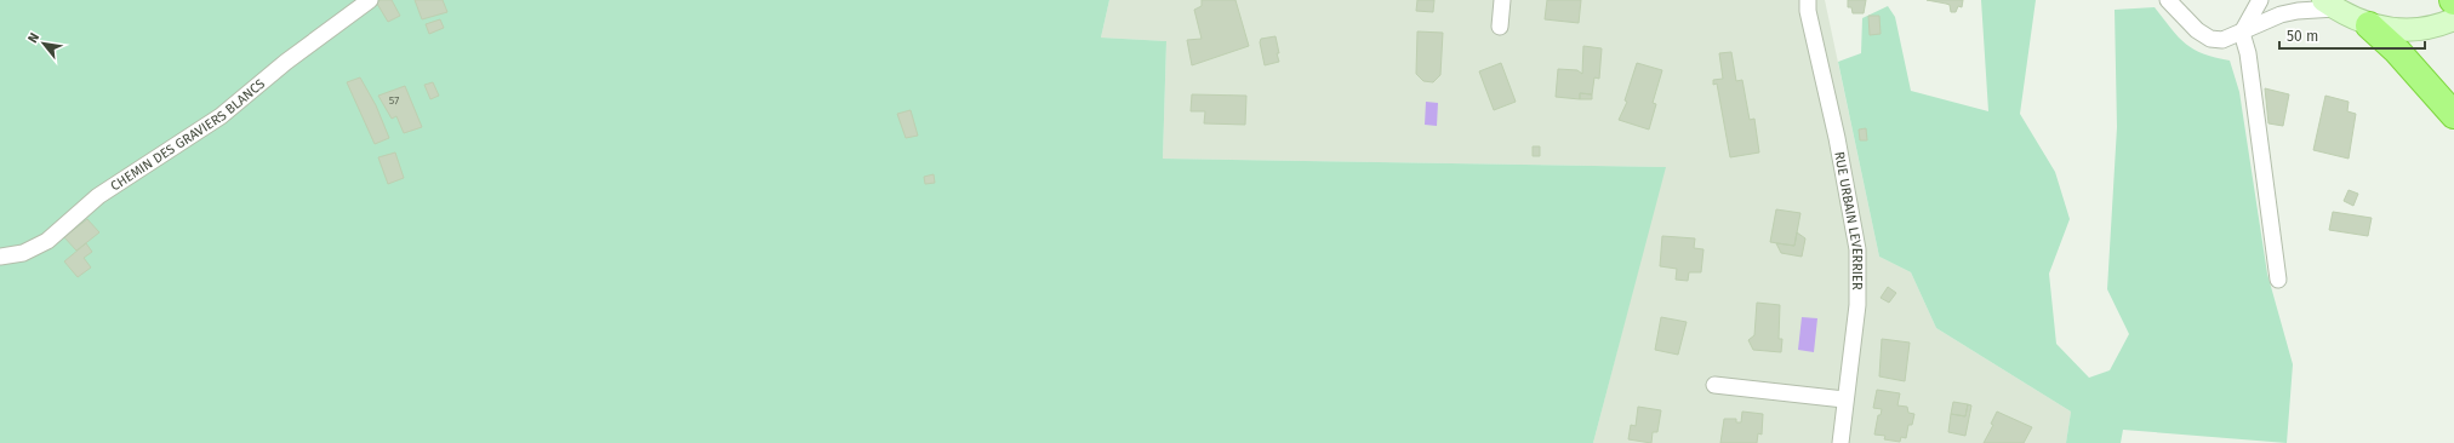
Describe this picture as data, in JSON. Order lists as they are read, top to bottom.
{
  "streets": {
    "street": ["CHEMIN DES GRAVIERS BLANCS", "RUE URBAIN LEVERRIER"]
  },
  "house_numbers": ["57"],
  "scale_bar": "50 m",
  "north": "top left"
}
